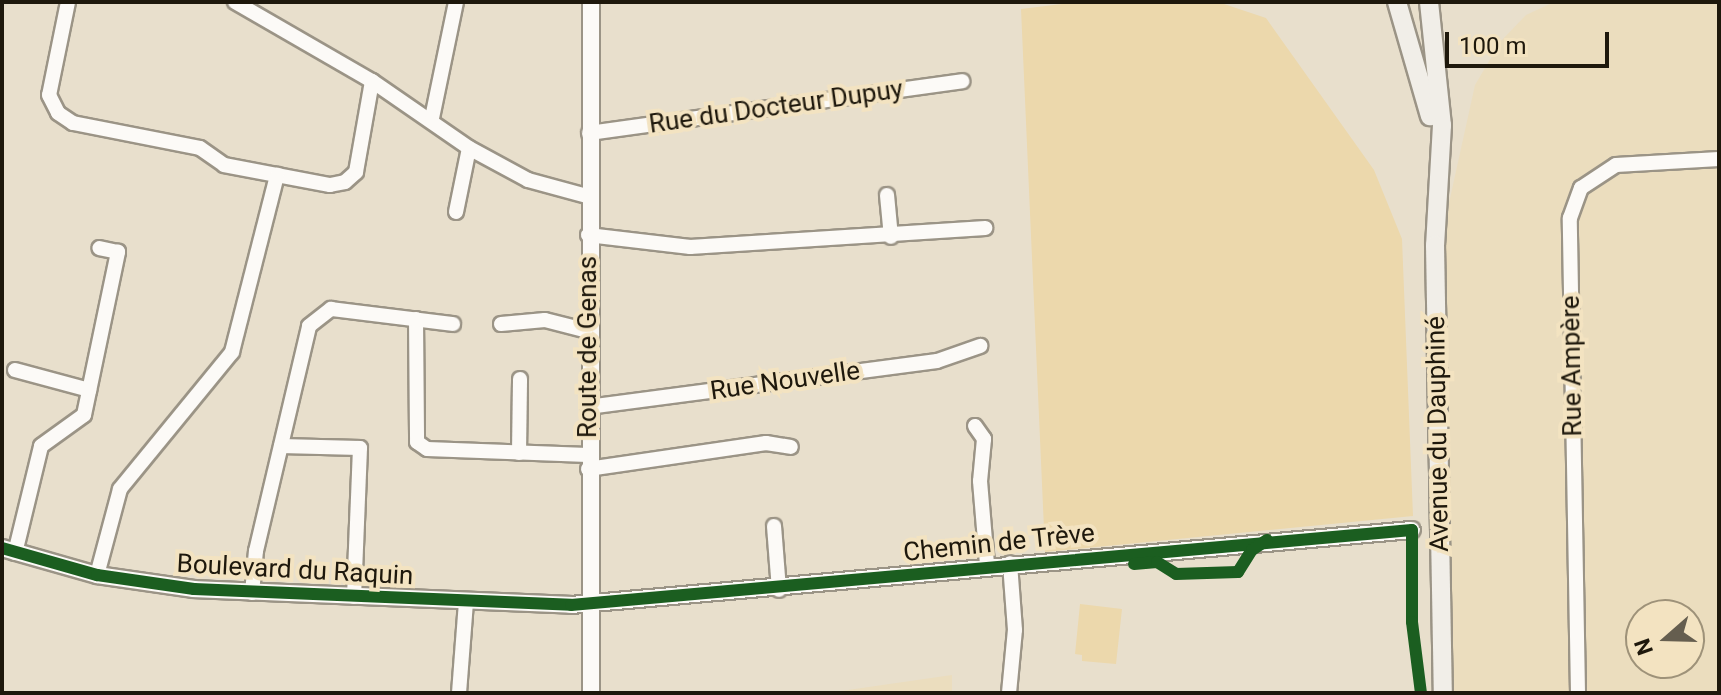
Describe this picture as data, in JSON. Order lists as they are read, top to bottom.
{
  "streets": {
    "main road": ["Avenue du Dauphiné"],
    "street": [
      "Rue du Docteur Dupuy",
      "Route de Genas",
      "Rue Ampère",
      "Rue Nouvelle",
      "Chemin de Trève",
      "Boulevard du Raquin"
    ]
  },
  "crossings": [
    ["Rue du Docteur Dupuy", "Route de Genas"],
    ["Route de Genas", "Rue Nouvelle"],
    ["Route de Genas", "Chemin de Trève"],
    ["Route de Genas", "Boulevard du Raquin"],
    ["Chemin de Trève", "Boulevard du Raquin"]
  ],
  "scale_bar": "100 m",
  "north": "left"
}
